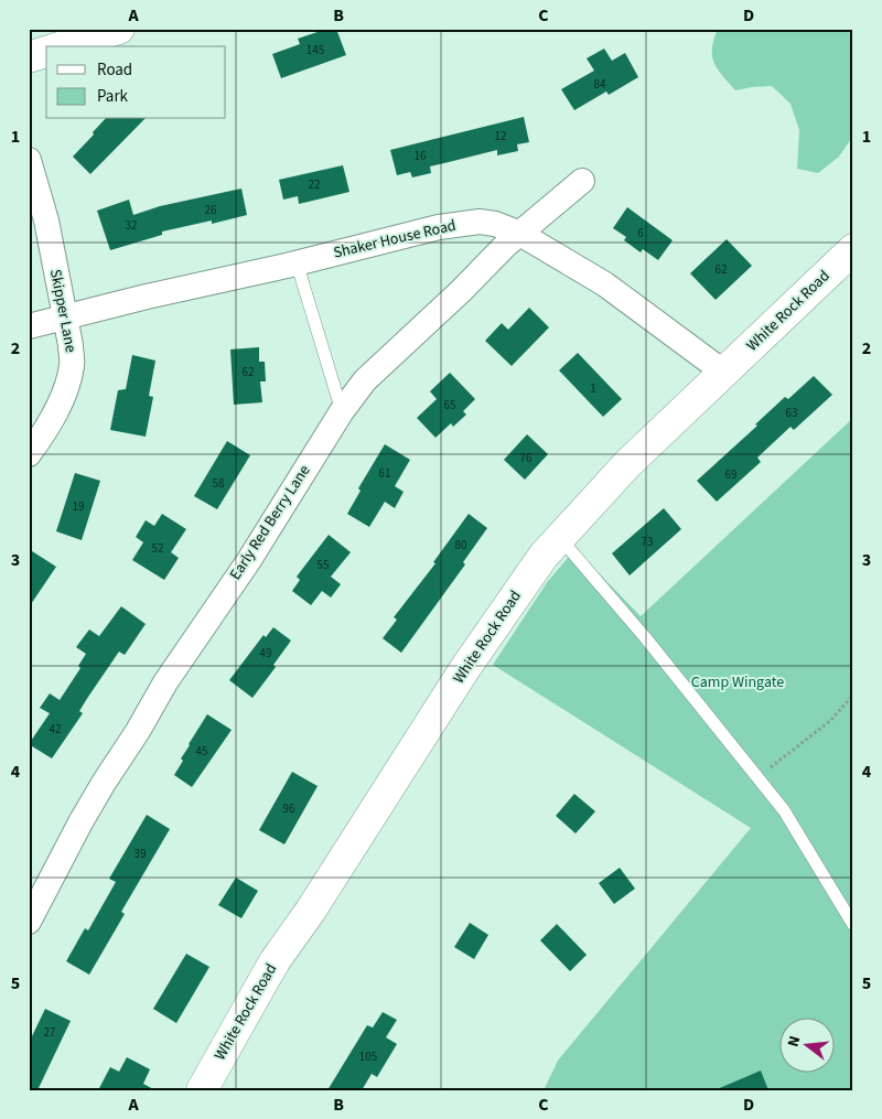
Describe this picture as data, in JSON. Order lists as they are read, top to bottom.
{
  "streets": {
    "street": [
      "Shaker House Road",
      "Skipper Lane",
      "White Rock Road",
      "Early Red Berry Lane"
    ]
  },
  "crossings": [
    ["Shaker House Road", "Skipper Lane"],
    ["Shaker House Road", "White Rock Road"],
    ["Shaker House Road", "Early Red Berry Lane"]
  ],
  "parks": ["Camp Wingate"],
  "house_numbers": [
    "145",
    "84",
    "12",
    "16",
    "22",
    "26",
    "32",
    "6",
    "62",
    "62",
    "1",
    "65",
    "63",
    "76",
    "61",
    "69",
    "58",
    "19",
    "73",
    "80",
    "52",
    "55",
    "49",
    "42",
    "45",
    "96",
    "39",
    "27",
    "105"
  ],
  "legend": ["Road", "Park"],
  "north": "left",
  "grid": {
    "columns": [
      "A",
      "B",
      "C",
      "D"
    ],
    "rows": [
      "1",
      "2",
      "3",
      "4",
      "5"
    ]
  }
}
